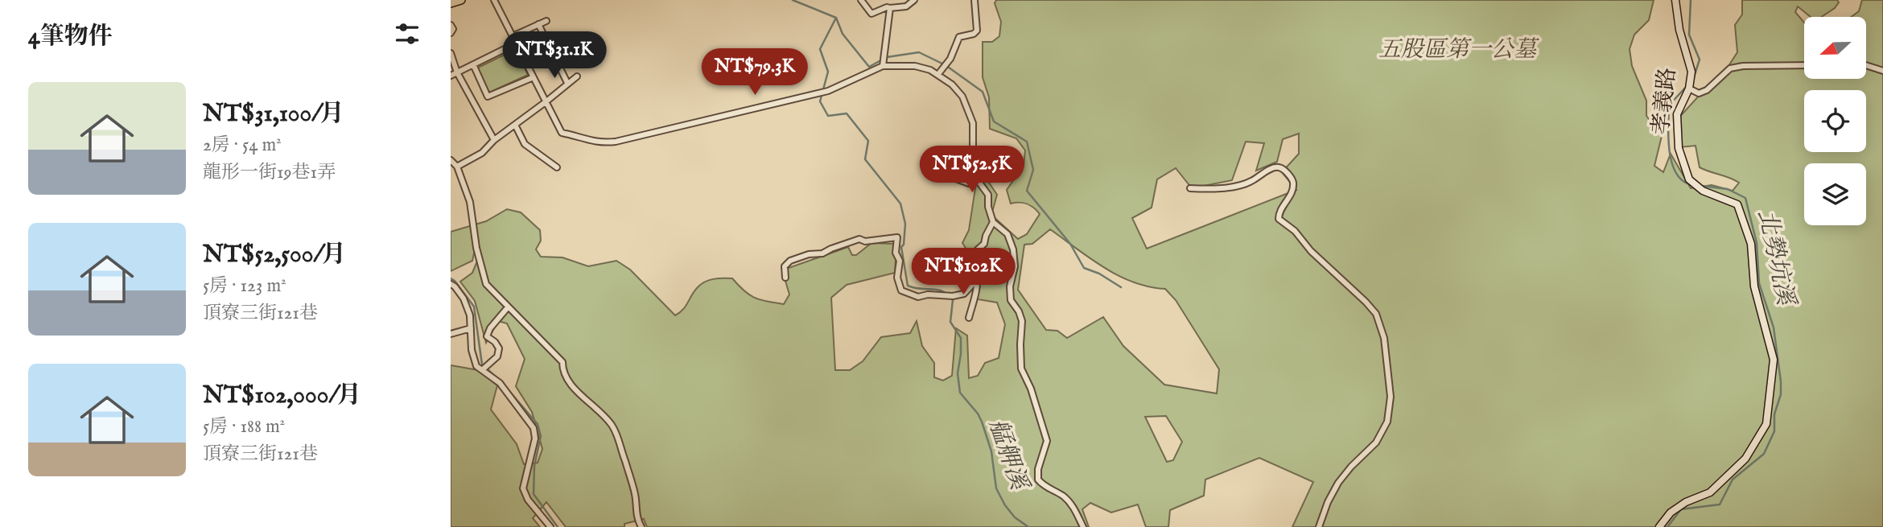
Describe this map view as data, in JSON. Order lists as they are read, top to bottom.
{
  "streets": {
    "street": ["孝義路"]
  },
  "water": ["北勢坑溪", "艋舺溪"],
  "parks": ["五股區第一公墓"],
  "north": "left",
  "page": {
    "heading": "4筆物件",
    "price": [
      "NT$31.1K",
      "NT$79.3K",
      "NT$52.5K",
      "NT$102K"
    ],
    "list": [
      {
        "name": "NT$31,100/月",
        "note": "2房 · 54 m² · 龍形一街19巷1弄"
      },
      {
        "name": "NT$52,500/月",
        "note": "5房 · 123 m² · 頂寮三街121巷"
      },
      {
        "name": "NT$102,000/月",
        "note": "5房 · 188 m² · 頂寮三街121巷"
      }
    ]
  }
}
